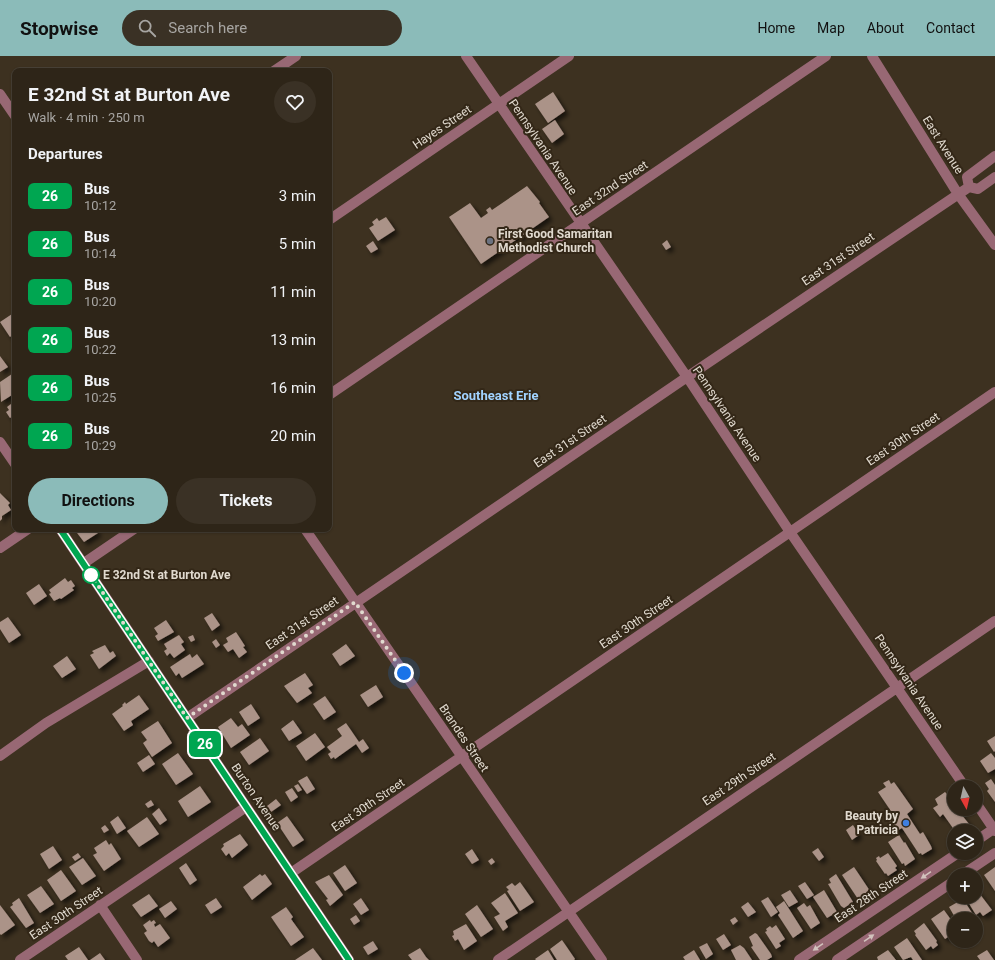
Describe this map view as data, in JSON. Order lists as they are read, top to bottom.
{
  "streets": {
    "street": [
      "Hayes Street",
      "East Avenue",
      "Pennsylvania Avenue",
      "East 32nd Street",
      "East 31st Street",
      "East 30th Street",
      "Brandes Street",
      "East 29th Street",
      "Burton Avenue",
      "East 28th Street"
    ]
  },
  "crossings": [
    ["Hayes Street", "Pennsylvania Avenue"],
    ["East Avenue", "East 31st Street"],
    ["Pennsylvania Avenue", "East 32nd Street"],
    ["Pennsylvania Avenue", "East 31st Street"],
    ["Pennsylvania Avenue", "East 30th Street"],
    ["Pennsylvania Avenue", "East 29th Street"],
    ["East 31st Street", "Brandes Street"],
    ["East 31st Street", "Burton Avenue"],
    ["East 30th Street", "Brandes Street"],
    ["East 30th Street", "Burton Avenue"],
    ["Brandes Street", "East 29th Street"]
  ],
  "districts": ["Southeast Erie"],
  "places": ["First Good Samaritan Methodist Church", "E 32nd St at Burton Ave", "Beauty by Patricia"],
  "lines": ["bus line 26"],
  "north": "bottom",
  "page": {
    "header": "Stopwise",
    "search": "Search here",
    "nav": [
      "Home",
      "Map",
      "About",
      "Contact"
    ],
    "on_map": "26",
    "heading": [
      ["E 32nd St at Burton Ave", "Walk · 4 min · 250 m"],
      "Departures"
    ],
    "list": [
      {
        "mark": "26",
        "name": "Bus",
        "note": "10:12",
        "value": "3 min"
      },
      {
        "mark": "26",
        "name": "Bus",
        "note": "10:14",
        "value": "5 min"
      },
      {
        "mark": "26",
        "name": "Bus",
        "note": "10:20",
        "value": "11 min"
      },
      {
        "mark": "26",
        "name": "Bus",
        "note": "10:22",
        "value": "13 min"
      },
      {
        "mark": "26",
        "name": "Bus",
        "note": "10:25",
        "value": "16 min"
      },
      {
        "mark": "26",
        "name": "Bus",
        "note": "10:29",
        "value": "20 min"
      }
    ],
    "buttons": ["Directions", "Tickets"],
    "map_buttons": ["+", "−"]
  }
}
